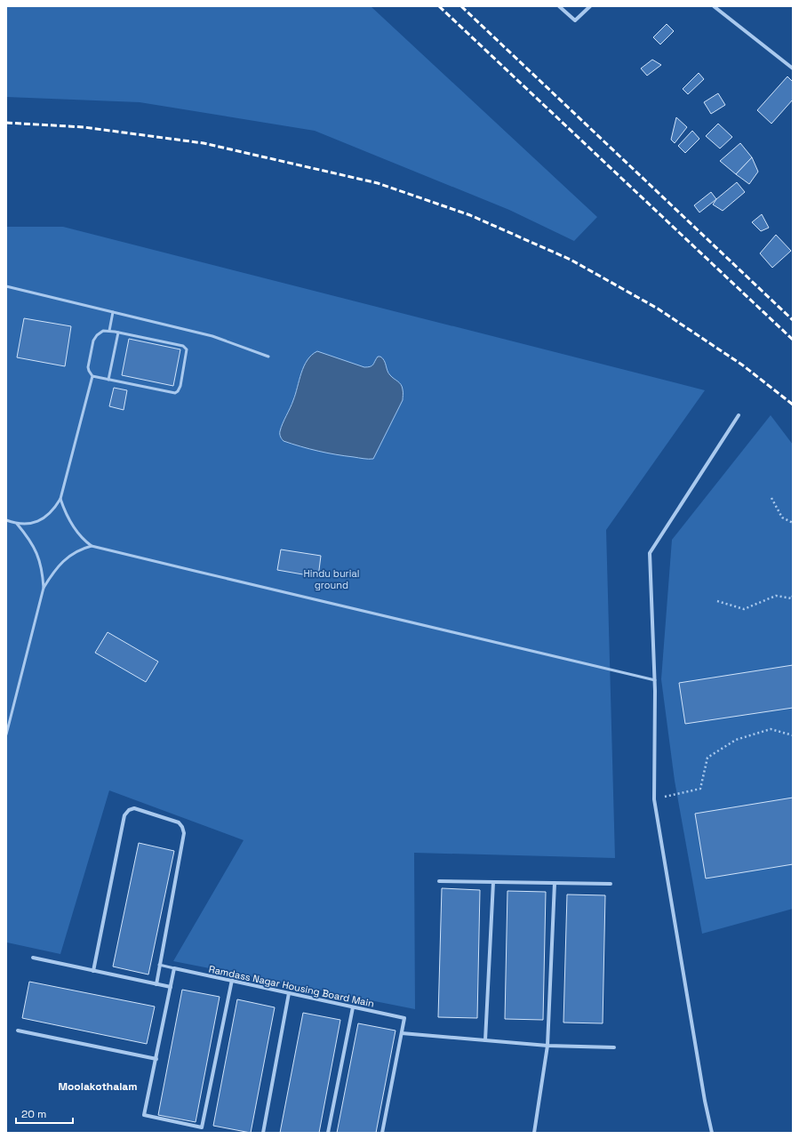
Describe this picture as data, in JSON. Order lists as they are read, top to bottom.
{
  "streets": {
    "street": ["Ramdass Nagar Housing Board Main"]
  },
  "districts": ["Moolakothalam"],
  "parks": ["Hindu burial ground"],
  "scale_bar": "20 m"
}
